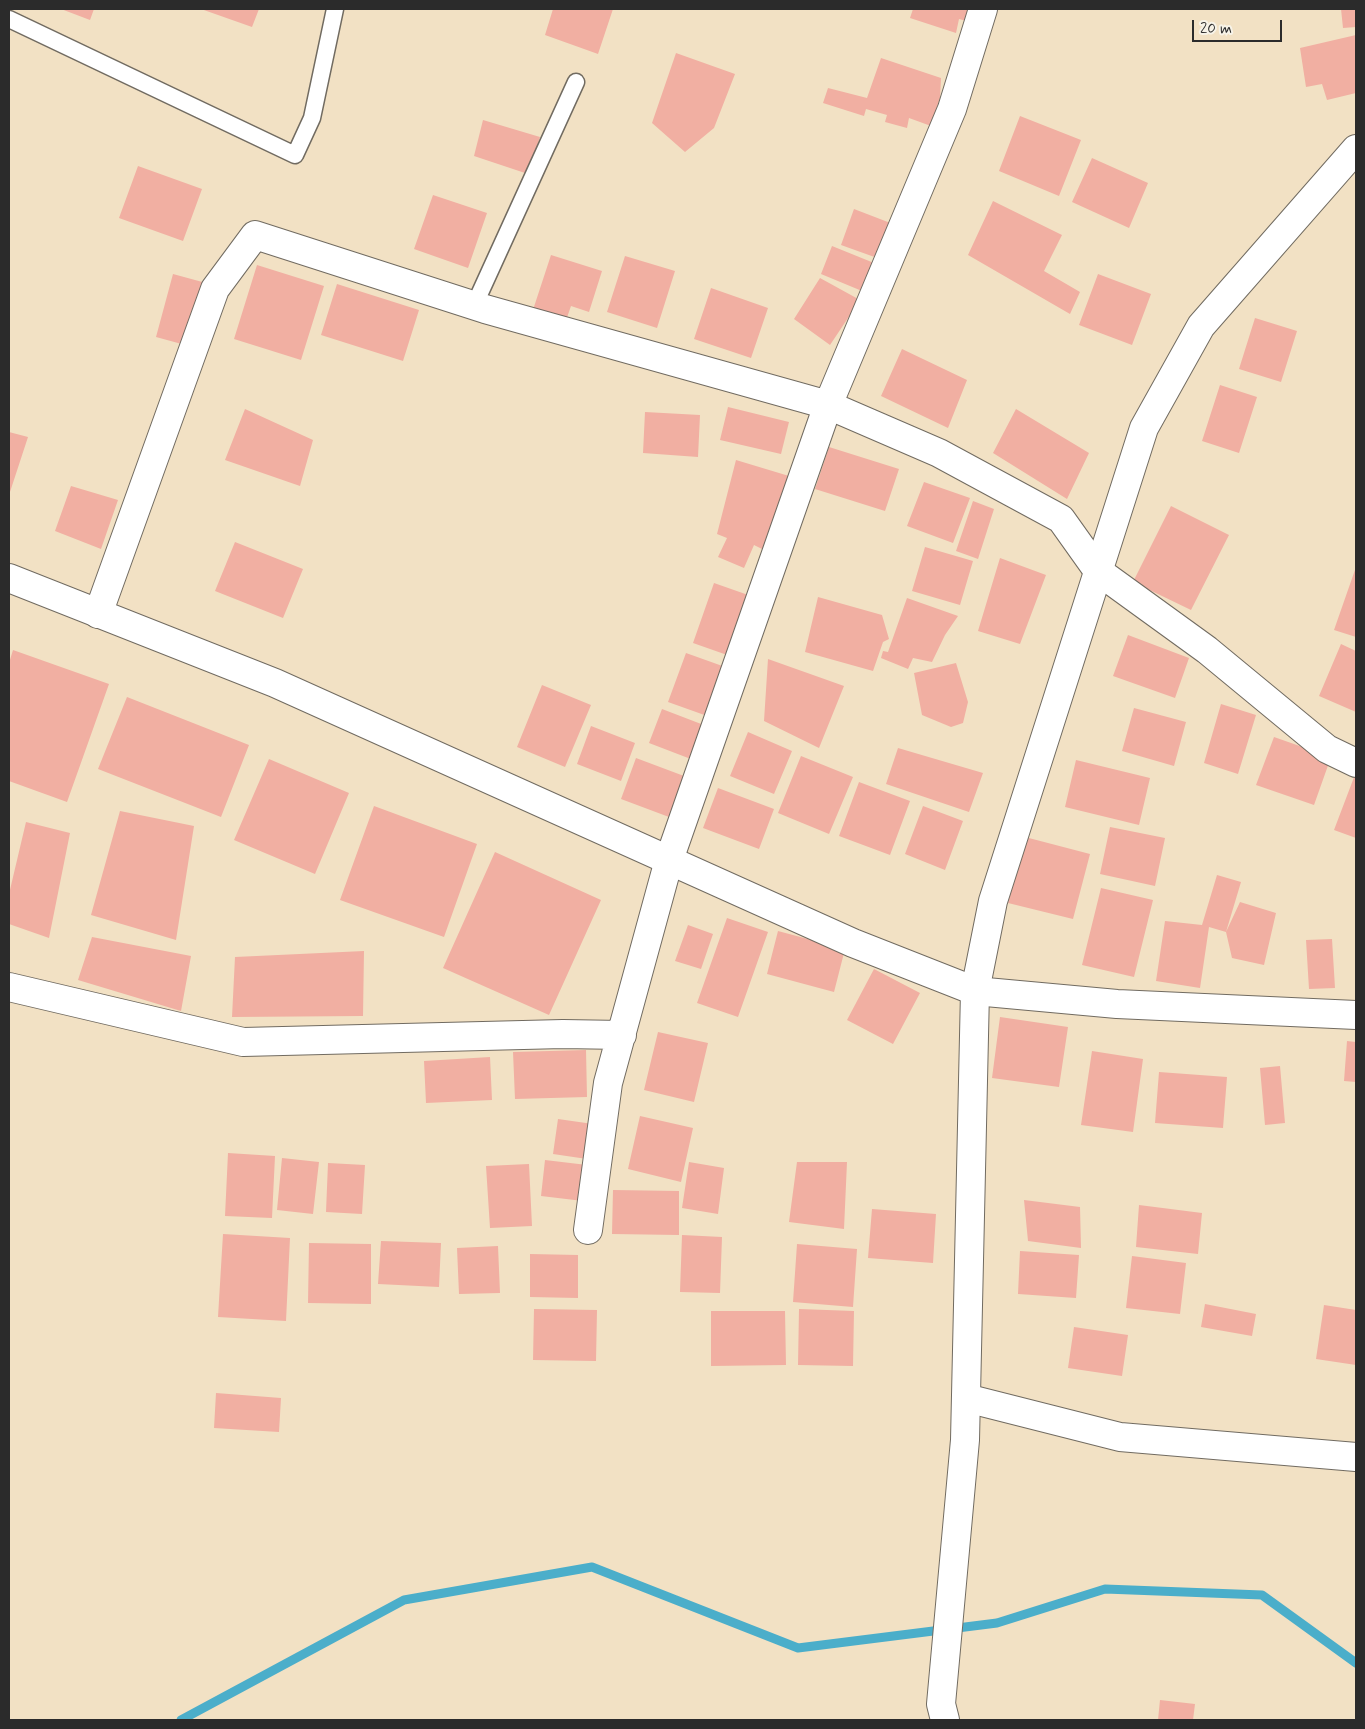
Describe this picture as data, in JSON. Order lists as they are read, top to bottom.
{
  "scale_bar": "20 m"
}
